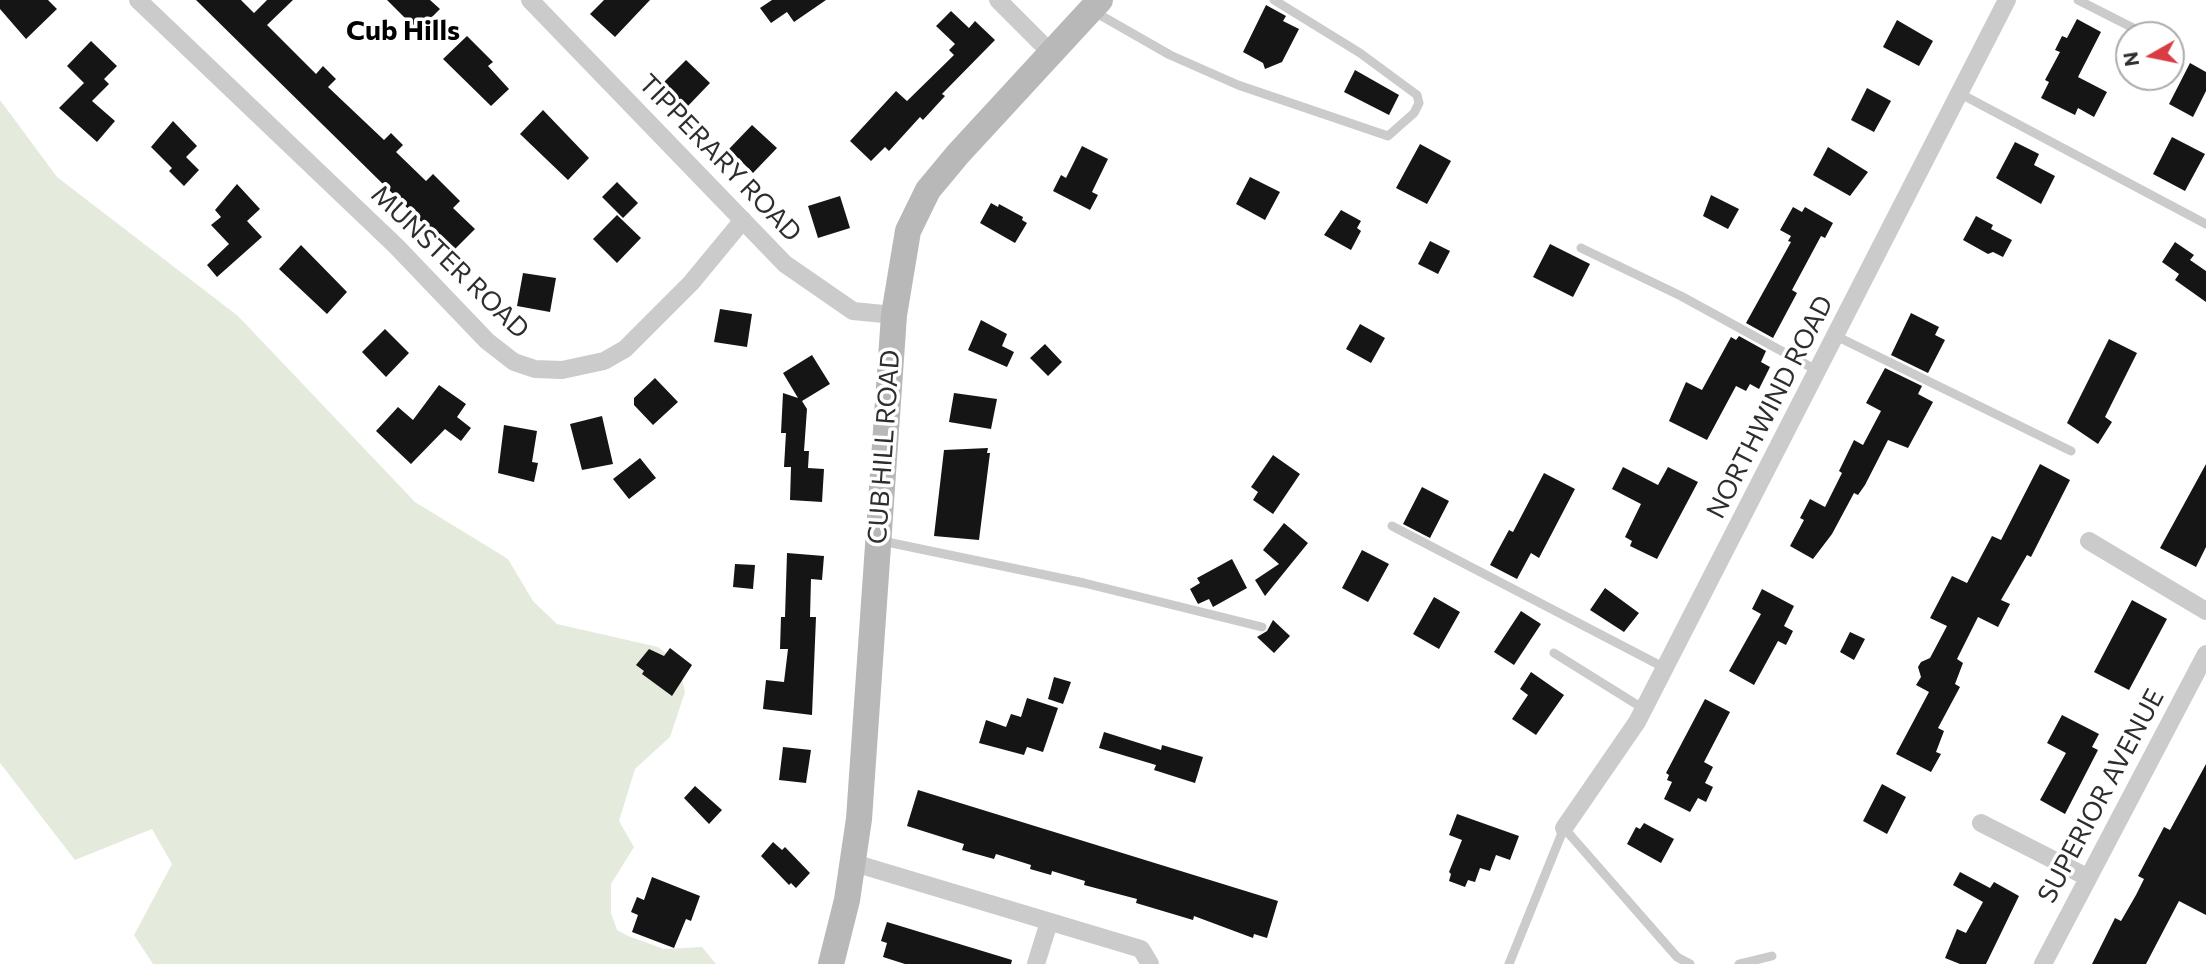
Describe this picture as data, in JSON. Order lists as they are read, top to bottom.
{
  "streets": {
    "street": [
      "TIPPERARY ROAD",
      "MUNSTER ROAD",
      "NORTHWIND ROAD",
      "CUB HILL ROAD",
      "SUPERIOR AVENUE"
    ]
  },
  "crossings": [
    ["TIPPERARY ROAD", "MUNSTER ROAD"],
    ["TIPPERARY ROAD", "CUB HILL ROAD"]
  ],
  "districts": ["Cub Hills"],
  "north": "left"
}
